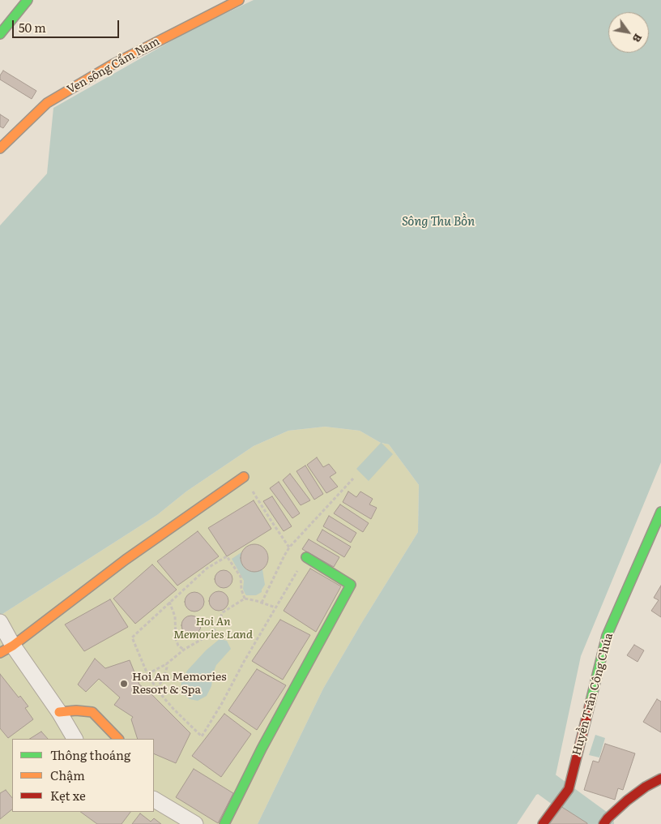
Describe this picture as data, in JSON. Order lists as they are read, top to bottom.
{
  "streets": {
    "street": ["Ven sông Cẩm Nam", "Huyền Trân Công Chúa"]
  },
  "water": ["Sông Thu Bồn"],
  "parks": ["Hoi An Memories Land"],
  "places": ["Hoi An Memories Resort & Spa"],
  "legend": ["Thông thoáng", "Chậm", "Kẹt xe"],
  "scale_bar": "50 m",
  "north": "bottom right"
}
